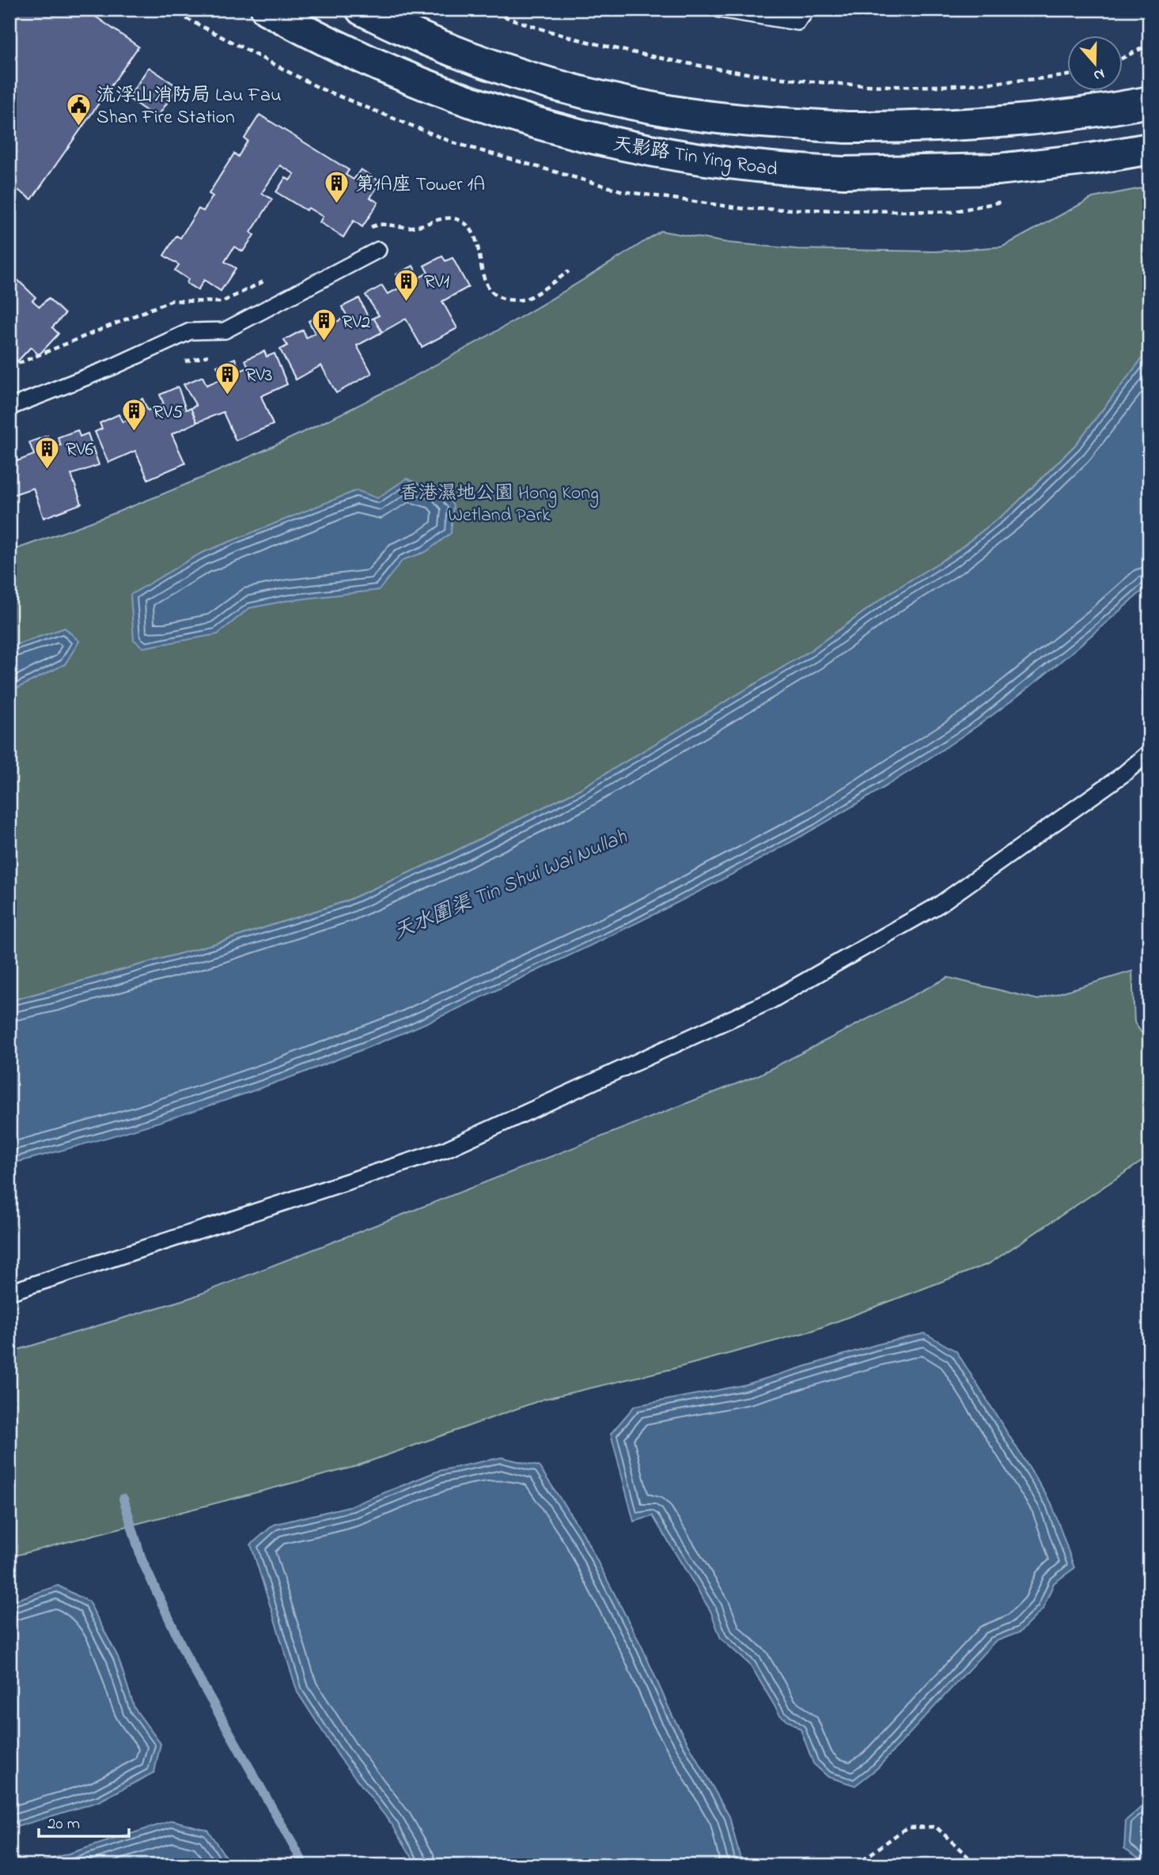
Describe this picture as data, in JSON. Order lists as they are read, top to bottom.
{
  "streets": {
    "main road": ["天影路 Tin Ying Road"]
  },
  "water": ["天水圍渠 Tin Shui Wai Nullah"],
  "parks": ["香港濕地公園 Hong Kong Wetland Park"],
  "places": {
    "public building": ["流浮山消防局 Lau Fau Shan Fire Station"],
    "building": [
      "第1A座 Tower 1A",
      "RV1",
      "RV2",
      "RV3",
      "RV5",
      "RV6"
    ]
  },
  "scale_bar": "20 m",
  "north": "bottom"
}
